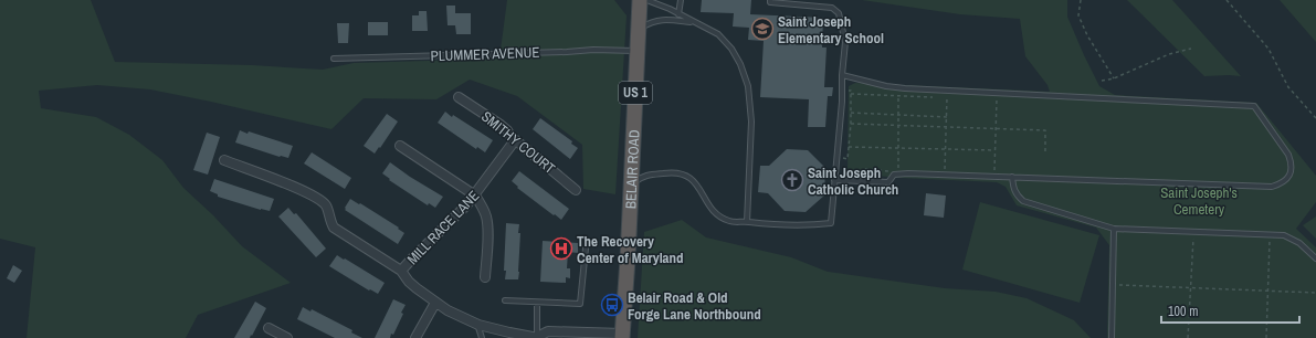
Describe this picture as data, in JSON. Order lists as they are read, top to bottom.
{
  "streets": {
    "highway": ["US 1", "BELAIR ROAD"],
    "street": ["SMITHY COURT", "MILL RACE LANE"],
    "lane": ["PLUMMER AVENUE"]
  },
  "crossings": [
    ["PLUMMER AVENUE", "BELAIR ROAD"],
    ["SMITHY COURT", "MILL RACE LANE"]
  ],
  "parks": ["Saint Joseph's Cemetery"],
  "places": {
    "school or university": ["Saint Joseph Elementary School"],
    "church": ["Saint Joseph Catholic Church"],
    "hospital": ["The Recovery Center of Maryland"],
    "bus stop": ["Belair Road & Old Forge Lane Northbound"]
  },
  "scale_bar": "100 m"
}
